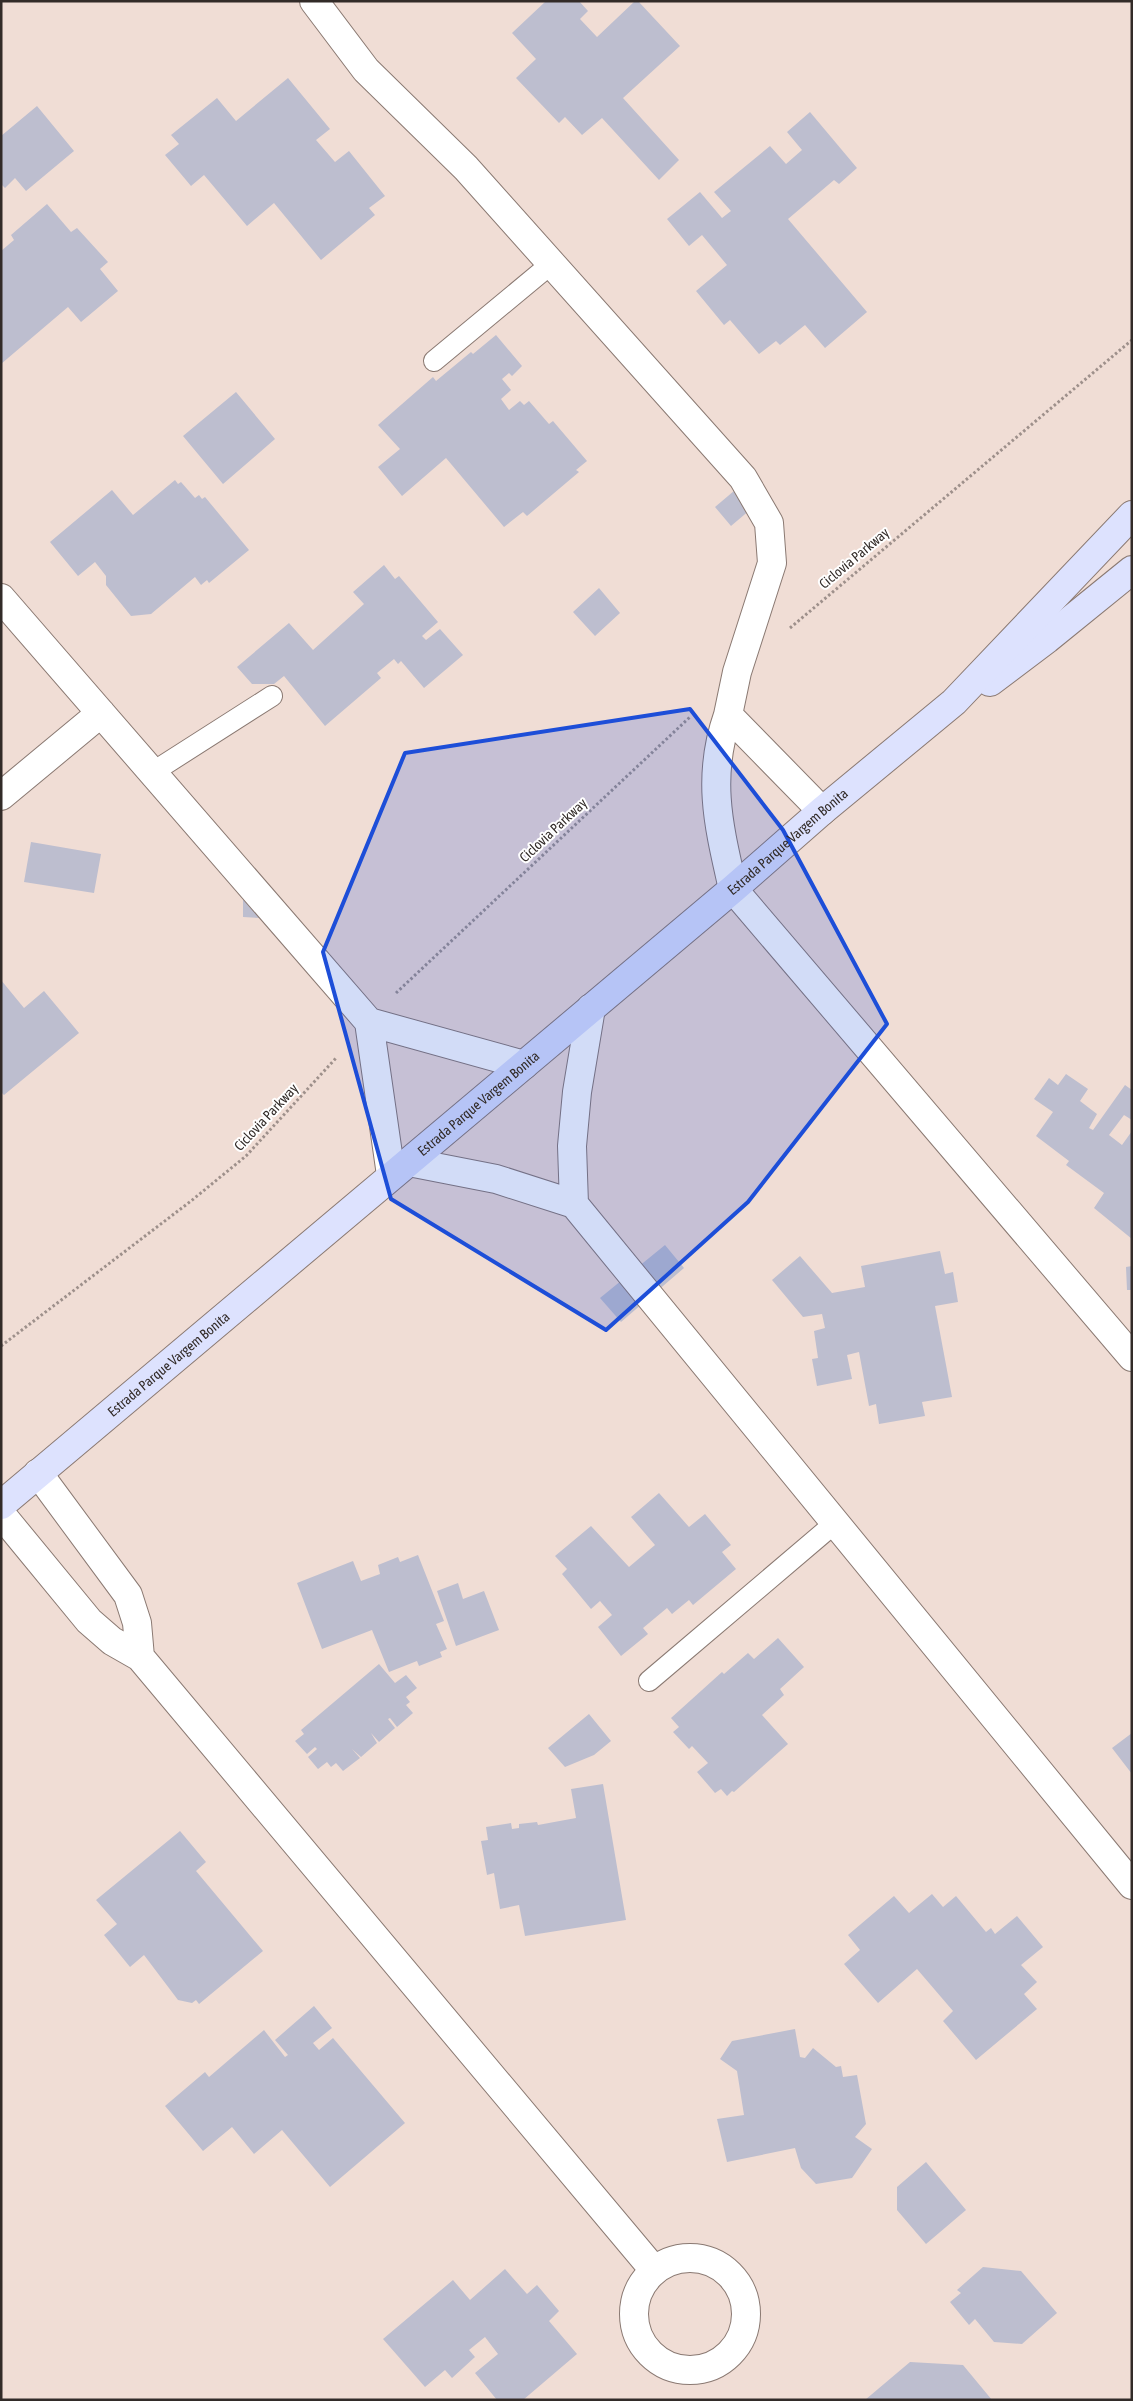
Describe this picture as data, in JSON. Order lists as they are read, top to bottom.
{
  "streets": {
    "main road": ["Estrada Parque Vargem Bonita"],
    "path": ["Ciclovia Parkway"]
  }
}
